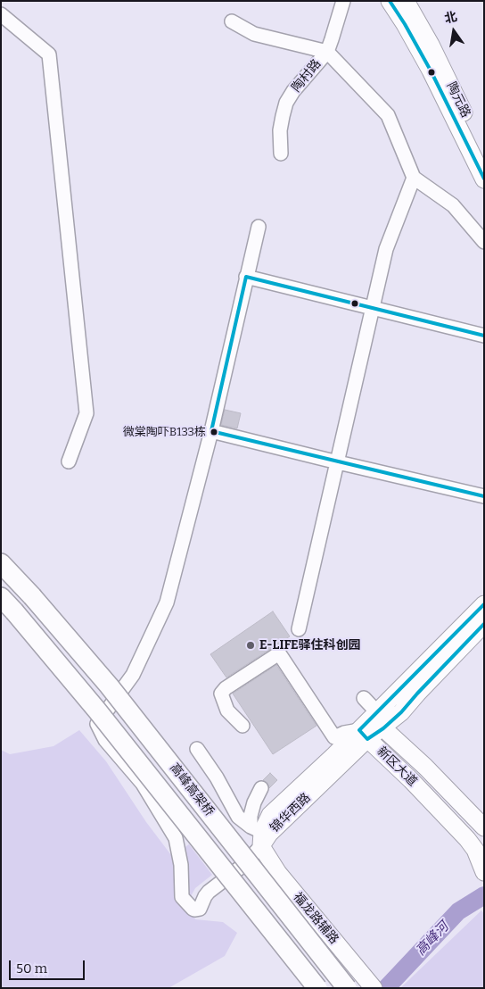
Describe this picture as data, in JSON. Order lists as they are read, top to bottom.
{
  "streets": {
    "highway": ["高峰高架桥"],
    "main road": [
      "陶元路",
      "新区大道",
      "锦华西路",
      "福龙路辅路"
    ],
    "street": ["陶村路"]
  },
  "crossings": [
    ["新区大道", "锦华西路"],
    ["锦华西路", "福龙路辅路"]
  ],
  "water": ["高峰河"],
  "places": ["微棠陶吓B133栋", "E-LIFE驿住科创园"],
  "scale_bar": "50 m",
  "north": "top"
}
